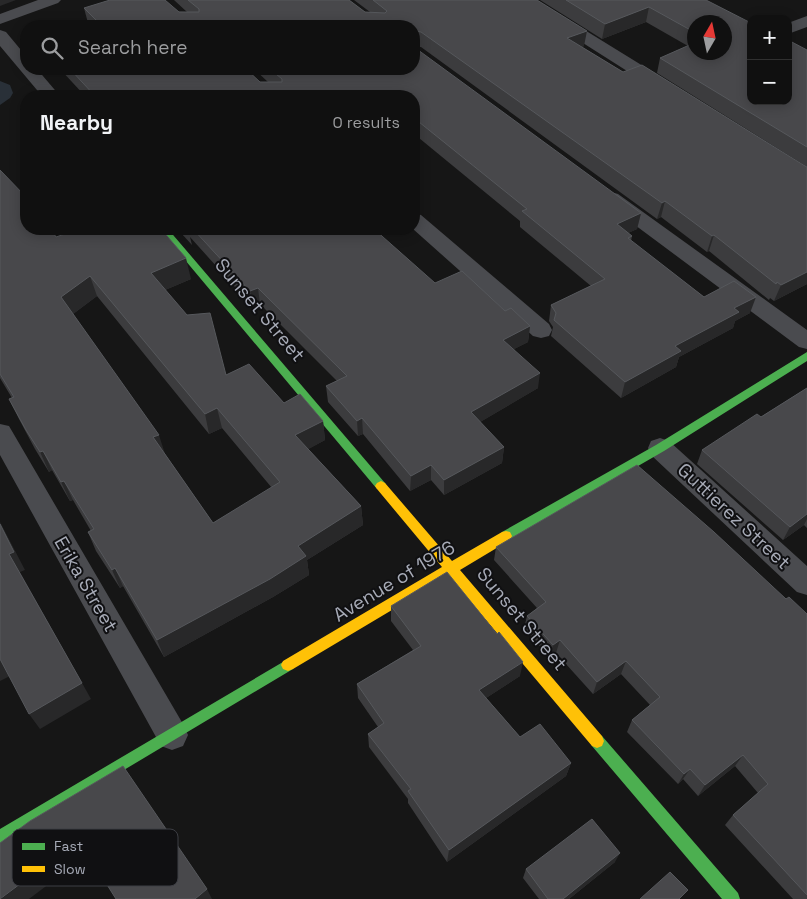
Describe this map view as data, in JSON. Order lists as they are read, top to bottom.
{
  "streets": {
    "street": [
      "Sunset Street",
      "Guttierez Street",
      "Avenue of 1976",
      "Erika Street"
    ]
  },
  "crossings": [
    ["Sunset Street", "Avenue of 1976"],
    ["Guttierez Street", "Avenue of 1976"],
    ["Avenue of 1976", "Erika Street"]
  ],
  "legend": ["Fast", "Slow"],
  "north": "top",
  "page": {
    "map_buttons": ["+", "−"],
    "search": "Search here",
    "heading": ["Nearby", "0 results"]
  }
}
